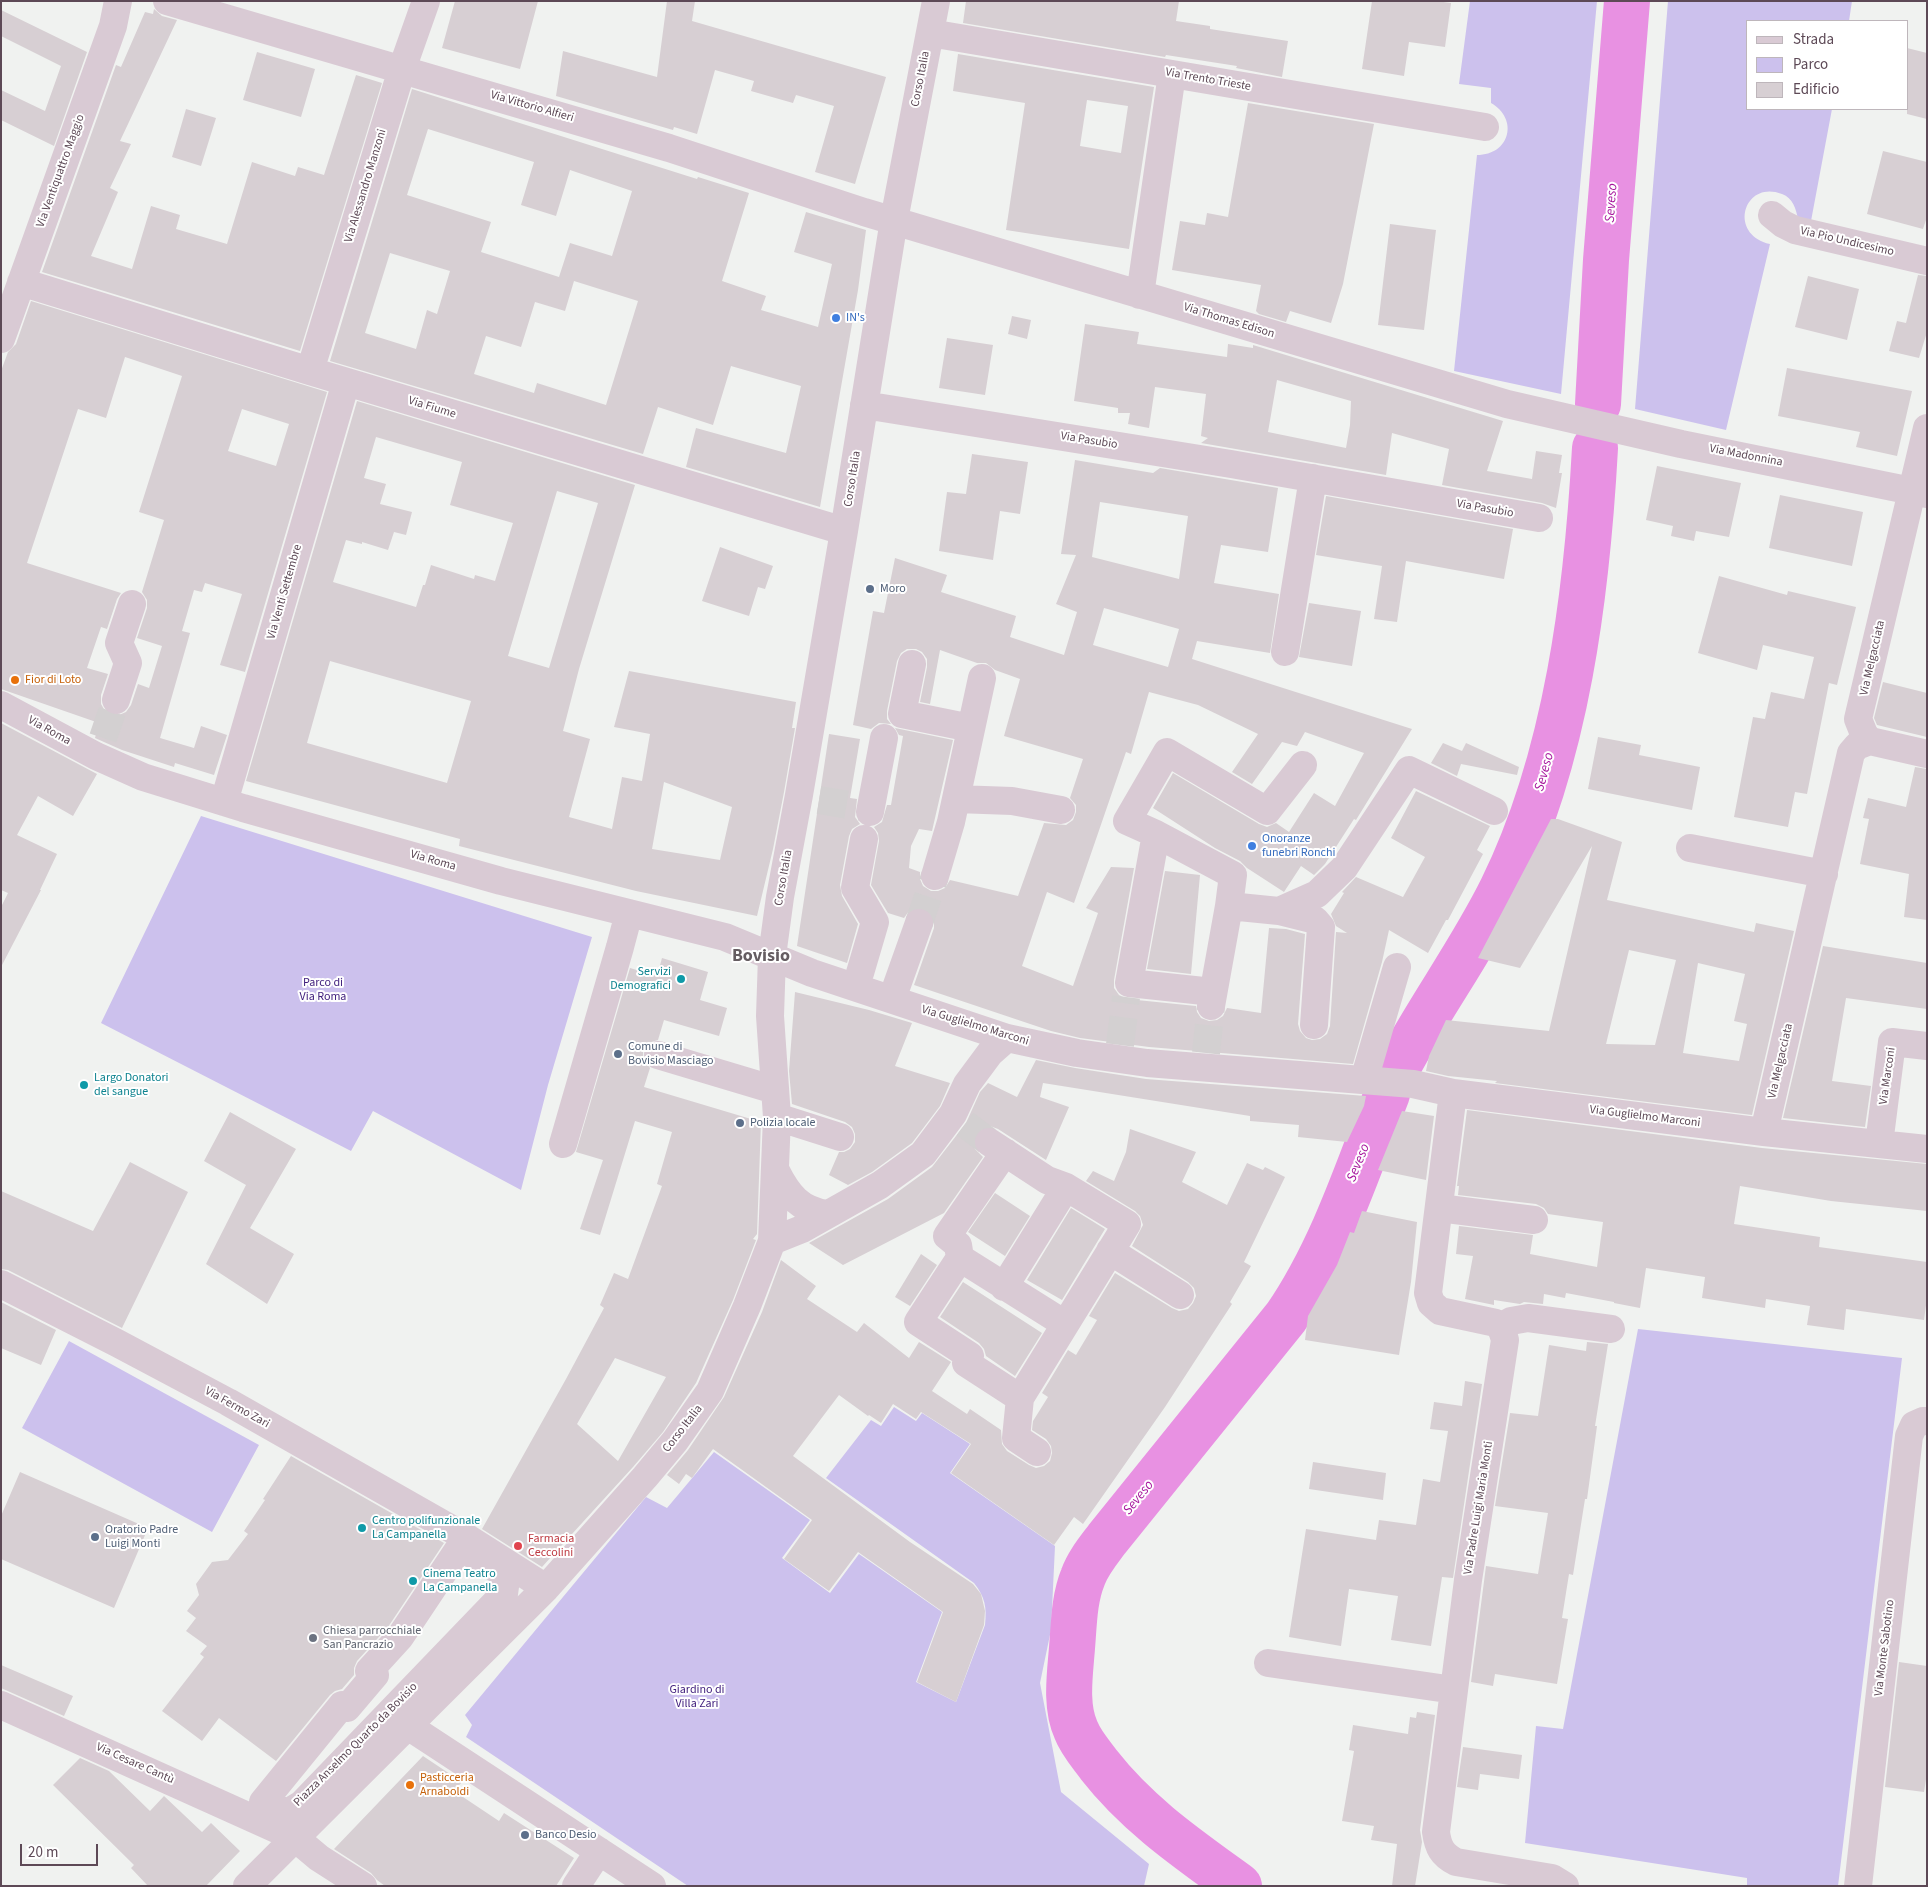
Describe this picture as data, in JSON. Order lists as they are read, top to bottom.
{
  "streets": {
    "street": [
      "Corso Italia",
      "Via Trento Trieste",
      "Via Vittorio Alfieri",
      "Via Ventiquattro Maggio",
      "Via Alessandro Manzoni",
      "Via Pio Undicesimo",
      "Via Thomas Edison",
      "Via Fiume",
      "Via Pasubio",
      "Via Madonnina",
      "Via Venti Settembre",
      "Via Melgacciata",
      "Via Roma",
      "Via Guglielmo Marconi",
      "Via Marconi",
      "Via Fermo Zari",
      "Via Padre Luigi Maria Monti",
      "Via Monte Sabotino",
      "Piazza Anselmo Quarto da Bovisio",
      "Via Cesare Cantù"
    ]
  },
  "crossings": [
    ["Corso Italia", "Via Trento Trieste"],
    ["Corso Italia", "Via Vittorio Alfieri"],
    ["Corso Italia", "Via Thomas Edison"],
    ["Corso Italia", "Via Fiume"],
    ["Corso Italia", "Via Pasubio"],
    ["Corso Italia", "Via Roma"],
    ["Corso Italia", "Via Guglielmo Marconi"],
    ["Corso Italia", "Piazza Anselmo Quarto da Bovisio"],
    ["Via Vittorio Alfieri", "Via Alessandro Manzoni"],
    ["Via Vittorio Alfieri", "Via Thomas Edison"],
    ["Via Ventiquattro Maggio", "Via Fiume"],
    ["Via Alessandro Manzoni", "Via Fiume"],
    ["Via Thomas Edison", "Via Madonnina"],
    ["Via Fiume", "Via Venti Settembre"],
    ["Via Madonnina", "Via Melgacciata"],
    ["Via Venti Settembre", "Via Roma"],
    ["Via Melgacciata", "Via Guglielmo Marconi"],
    ["Via Roma", "Via Guglielmo Marconi"],
    ["Via Guglielmo Marconi", "Via Marconi"],
    ["Via Fermo Zari", "Piazza Anselmo Quarto da Bovisio"],
    ["Piazza Anselmo Quarto da Bovisio", "Via Cesare Cantù"]
  ],
  "districts": ["Bovisio"],
  "water": ["Seveso"],
  "parks": ["Parco di Via Roma", "Giardino di Villa Zari"],
  "places": [
    "IN's",
    "Moro",
    "Fior di Loto",
    "Onoranze funebri Ronchi",
    "Servizi Demografici",
    "Comune di Bovisio Masciago",
    "Largo Donatori del sangue",
    "Polizia locale",
    "Centro polifunzionale La Campanella",
    "Oratorio Padre Luigi Monti",
    "Farmacia Ceccolini",
    "Cinema Teatro La Campanella",
    "Chiesa parrocchiale San Pancrazio",
    "Pasticceria Arnaboldi",
    "Banco Desio"
  ],
  "legend": ["Strada", "Parco", "Edificio"],
  "scale_bar": "20 m"
}
